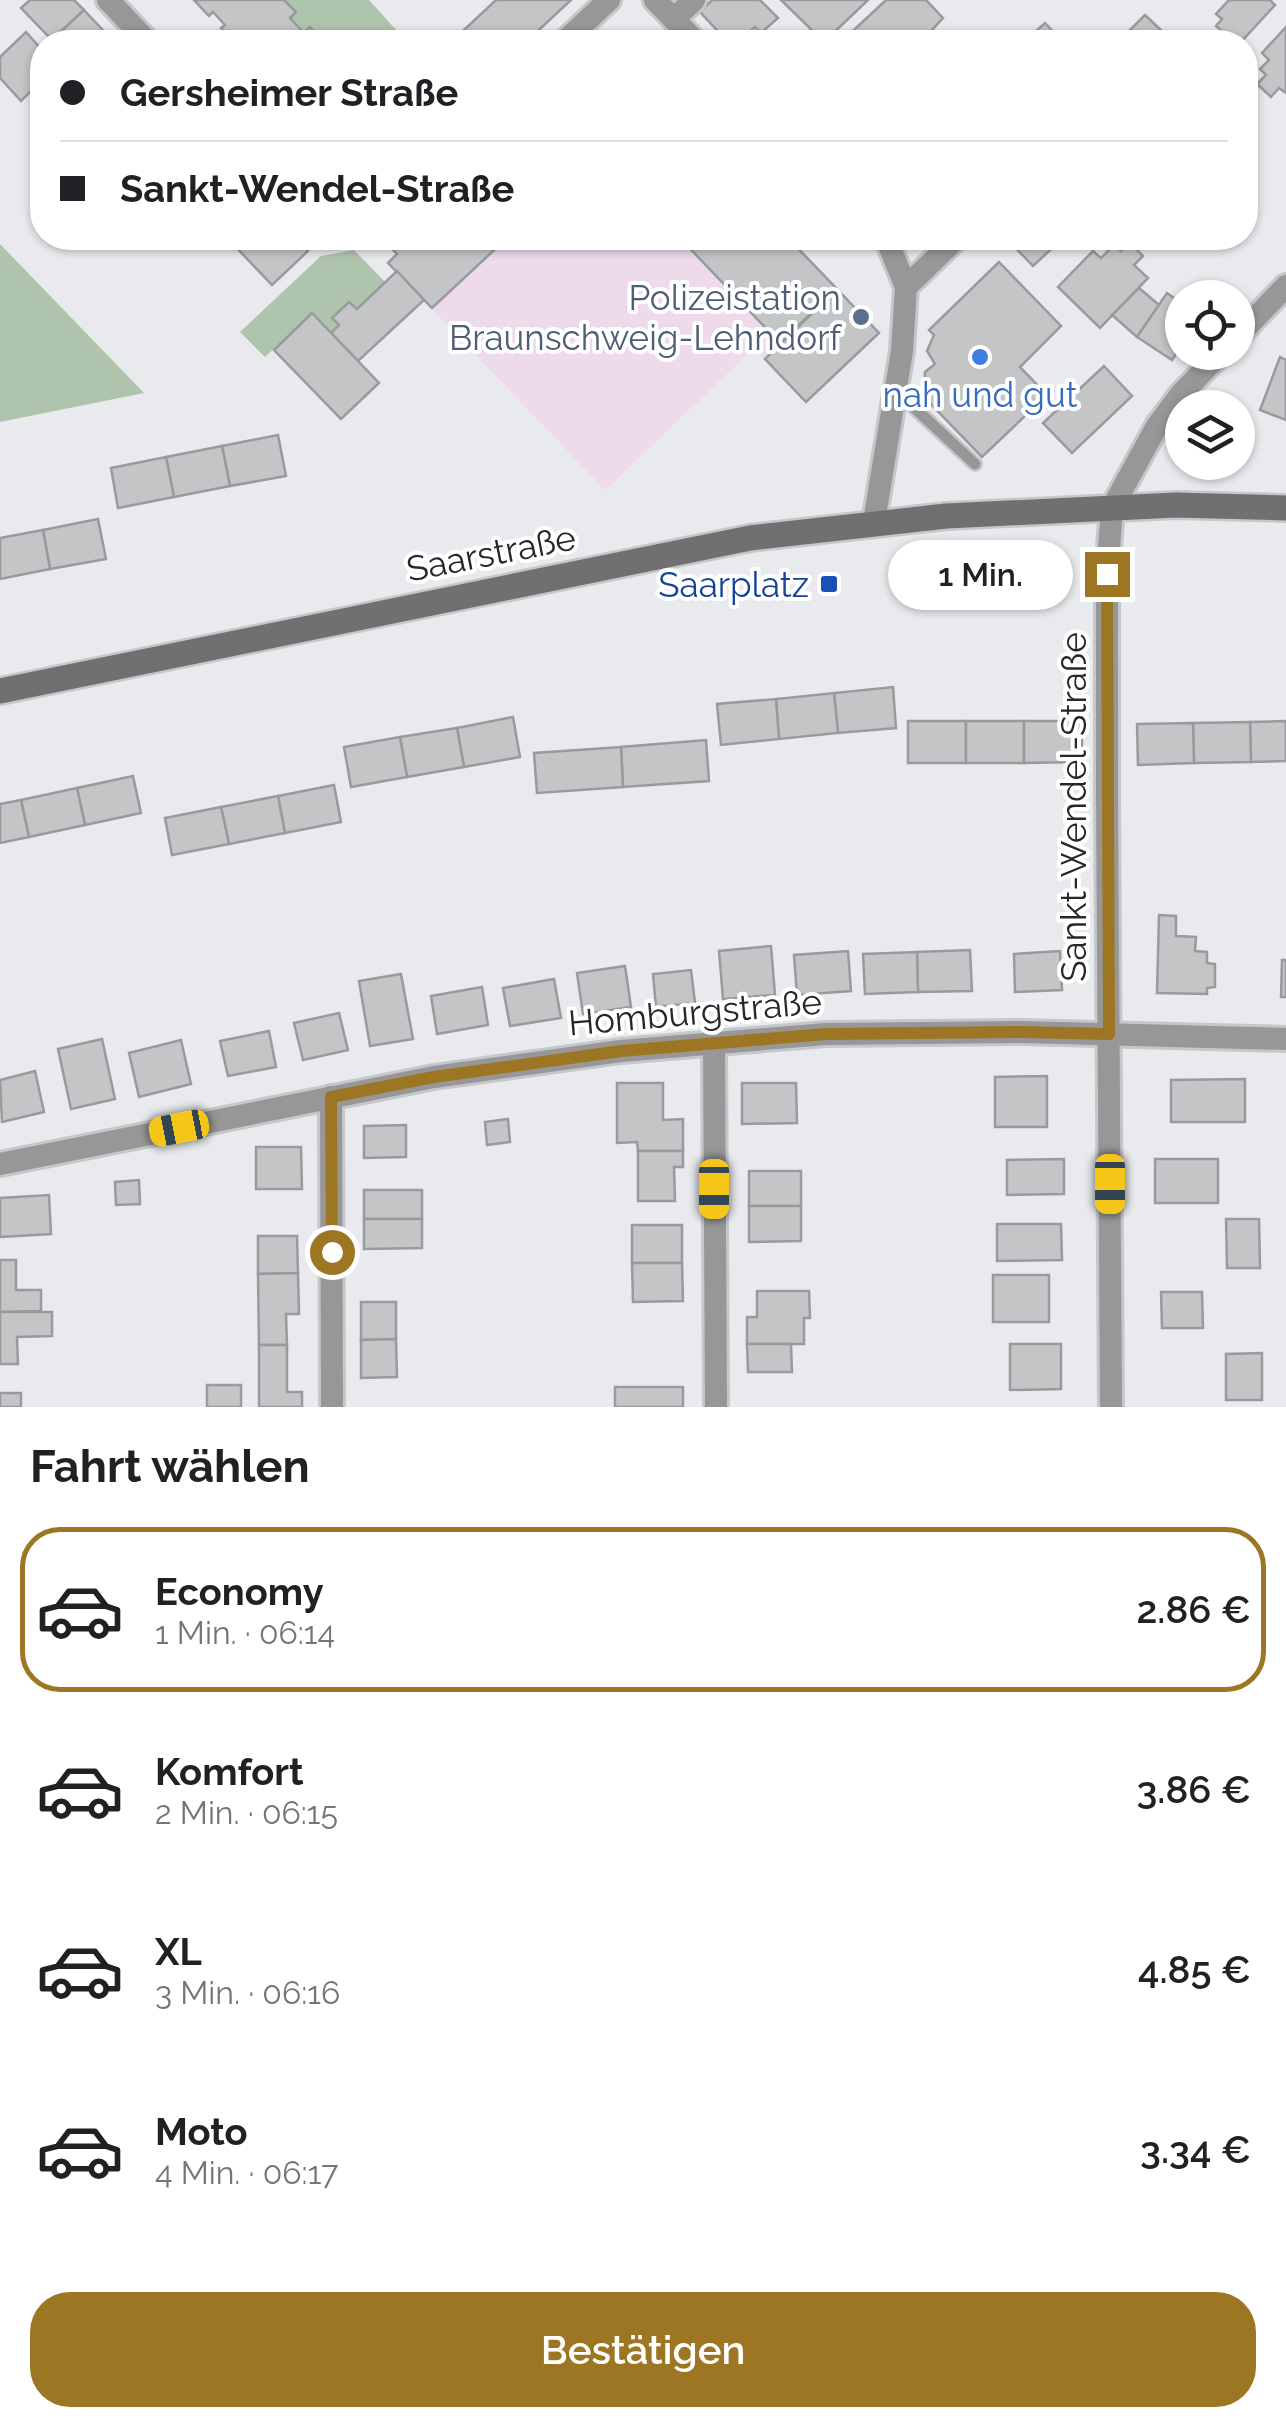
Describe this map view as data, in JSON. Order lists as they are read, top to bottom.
{
  "streets": {
    "street": ["Saarstraße", "Sankt-Wendel-Straße", "Homburgstraße"]
  },
  "crossings": [
    ["Saarstraße", "Sankt-Wendel-Straße"],
    ["Sankt-Wendel-Straße", "Homburgstraße"]
  ],
  "places": {
    "other": ["Polizeistation Braunschweig-Lehndorf", "nah und gut"],
    "transit": ["Saarplatz"]
  },
  "page": {
    "banner": ["Gersheimer Straße", "Sankt-Wendel-Straße"],
    "bubble": "1 Min.",
    "heading": "Fahrt wählen",
    "list": [
      {
        "name": "Economy",
        "note": "1 Min. · 06:14",
        "value": "2.86 €"
      },
      {
        "name": "Komfort",
        "note": "2 Min. · 06:15",
        "value": "3.86 €"
      },
      {
        "name": "XL",
        "note": "3 Min. · 06:16",
        "value": "4.85 €"
      },
      {
        "name": "Moto",
        "note": "4 Min. · 06:17",
        "value": "3.34 €"
      }
    ],
    "buttons": "Bestätigen"
  }
}
